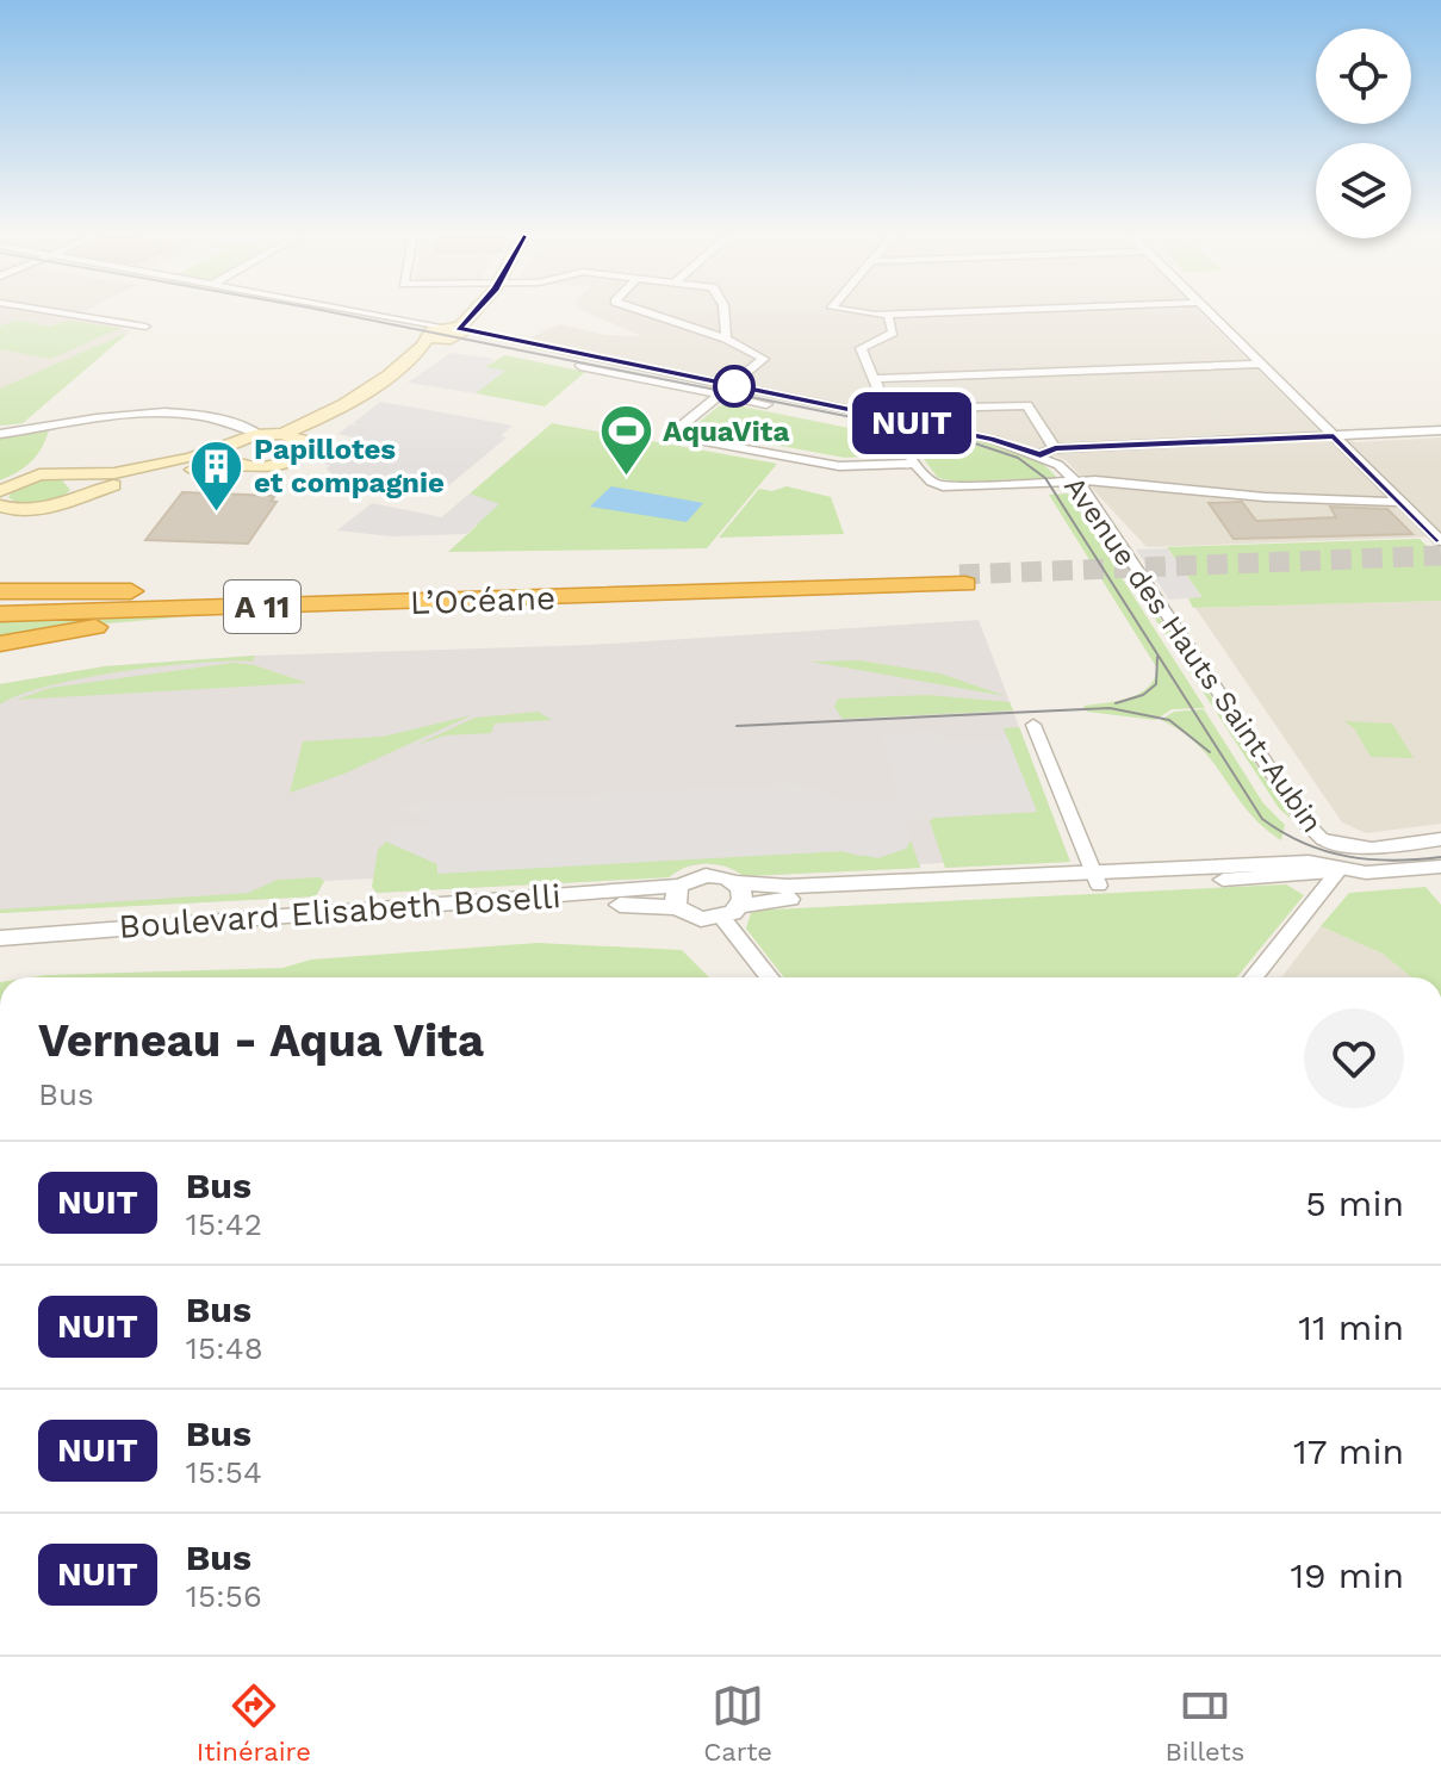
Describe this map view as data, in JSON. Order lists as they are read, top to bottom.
{
  "streets": {
    "highway": ["L’Océane", "A 11"],
    "street": ["Avenue des Hauts Saint-Aubin", "Boulevard Elisabeth Boselli"]
  },
  "places": {
    "sports": ["AquaVita"],
    "building": ["Papillotes et compagnie"]
  },
  "lines": ["bus line NUIT"],
  "page": {
    "on_map": "NUIT",
    "heading": ["Verneau - Aqua Vita", "Bus"],
    "list": [
      {
        "mark": "NUIT",
        "name": "Bus",
        "note": "15:42",
        "value": "5 min"
      },
      {
        "mark": "NUIT",
        "name": "Bus",
        "note": "15:48",
        "value": "11 min"
      },
      {
        "mark": "NUIT",
        "name": "Bus",
        "note": "15:54",
        "value": "17 min"
      },
      {
        "mark": "NUIT",
        "name": "Bus",
        "note": "15:56",
        "value": "19 min"
      }
    ],
    "tabs": ["Itinéraire", "Carte", "Billets"]
  }
}
